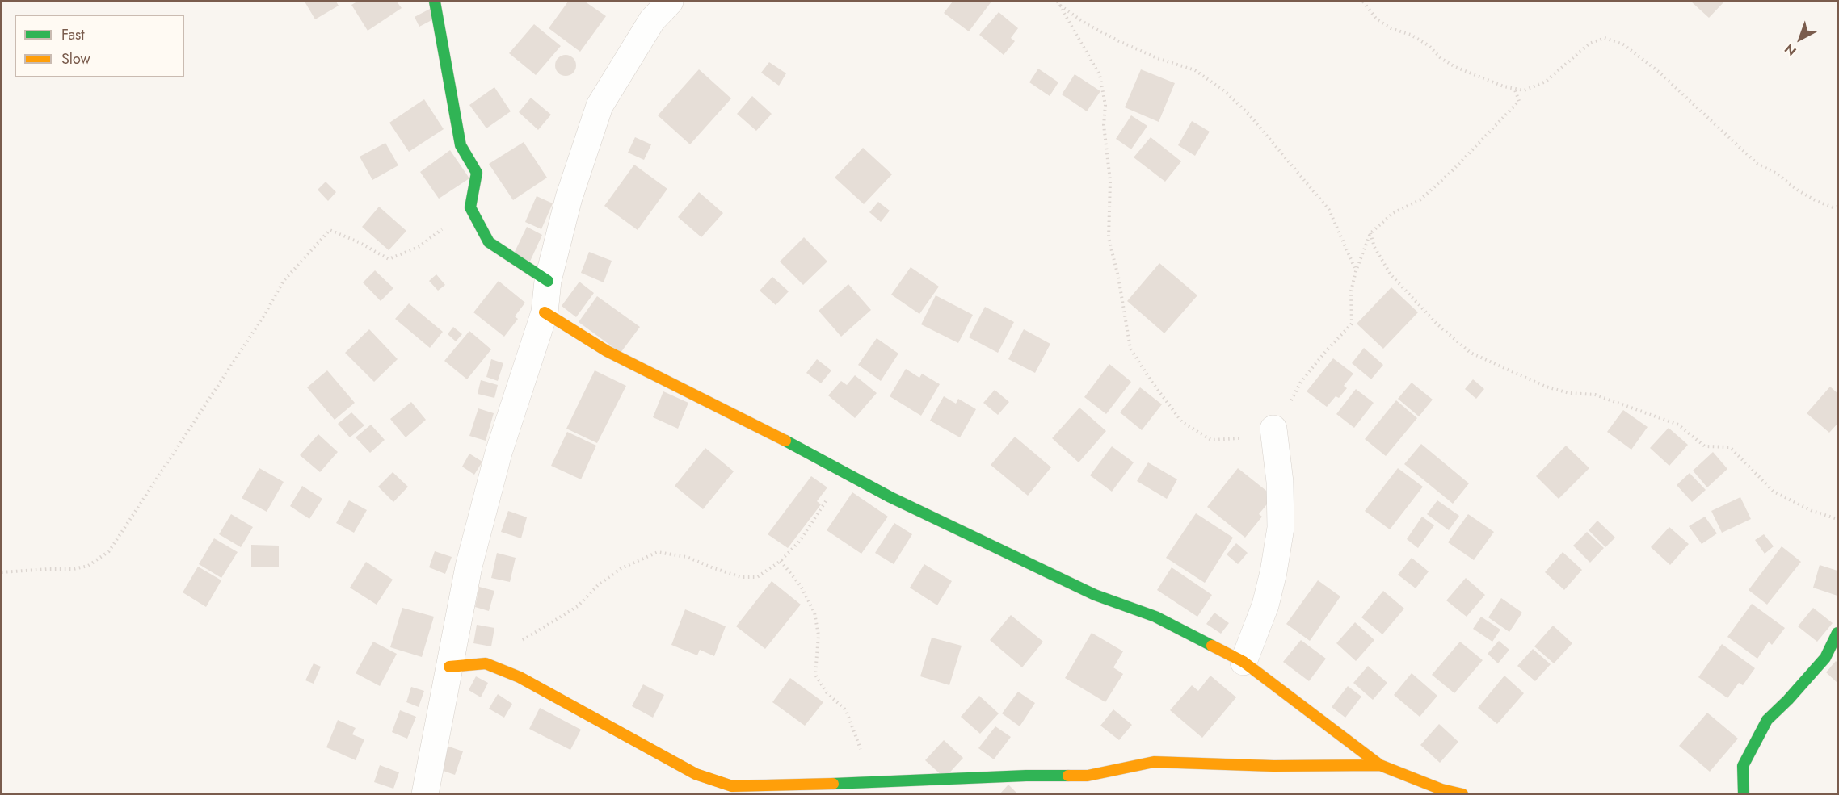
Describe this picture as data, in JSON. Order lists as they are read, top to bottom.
{
  "legend": ["Fast", "Slow"],
  "north": "bottom left"
}
